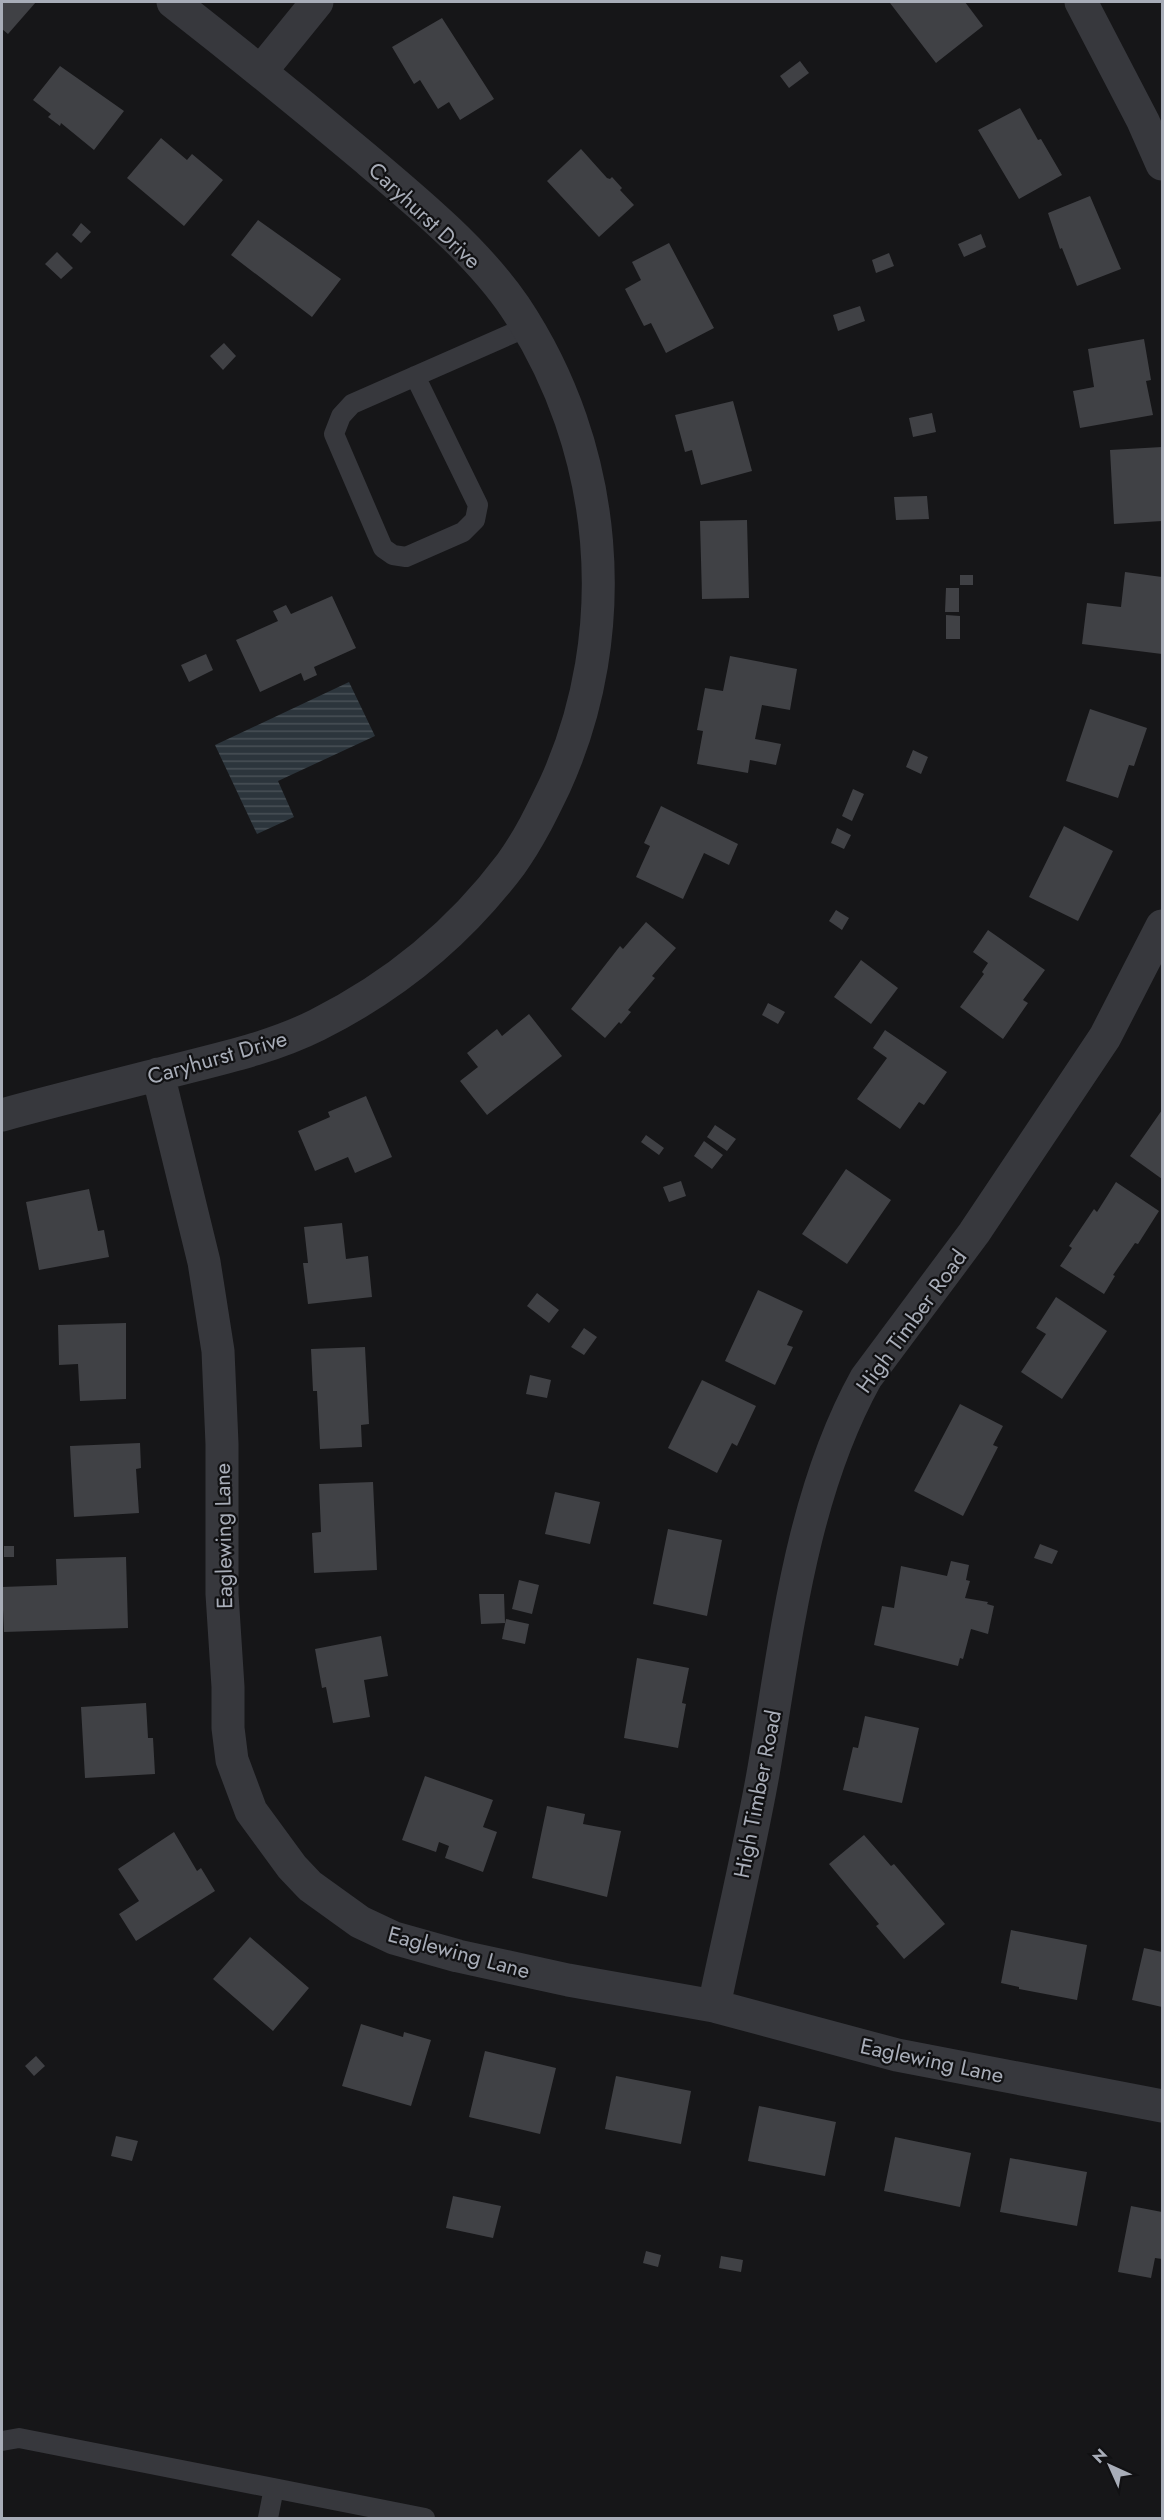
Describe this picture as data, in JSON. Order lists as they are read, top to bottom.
{
  "streets": {
    "street": ["Caryhurst Drive", "High Timber Road", "Eaglewing Lane"]
  },
  "crossings": [
    ["Caryhurst Drive", "Eaglewing Lane"],
    ["High Timber Road", "Eaglewing Lane"]
  ],
  "north": "top left"
}
